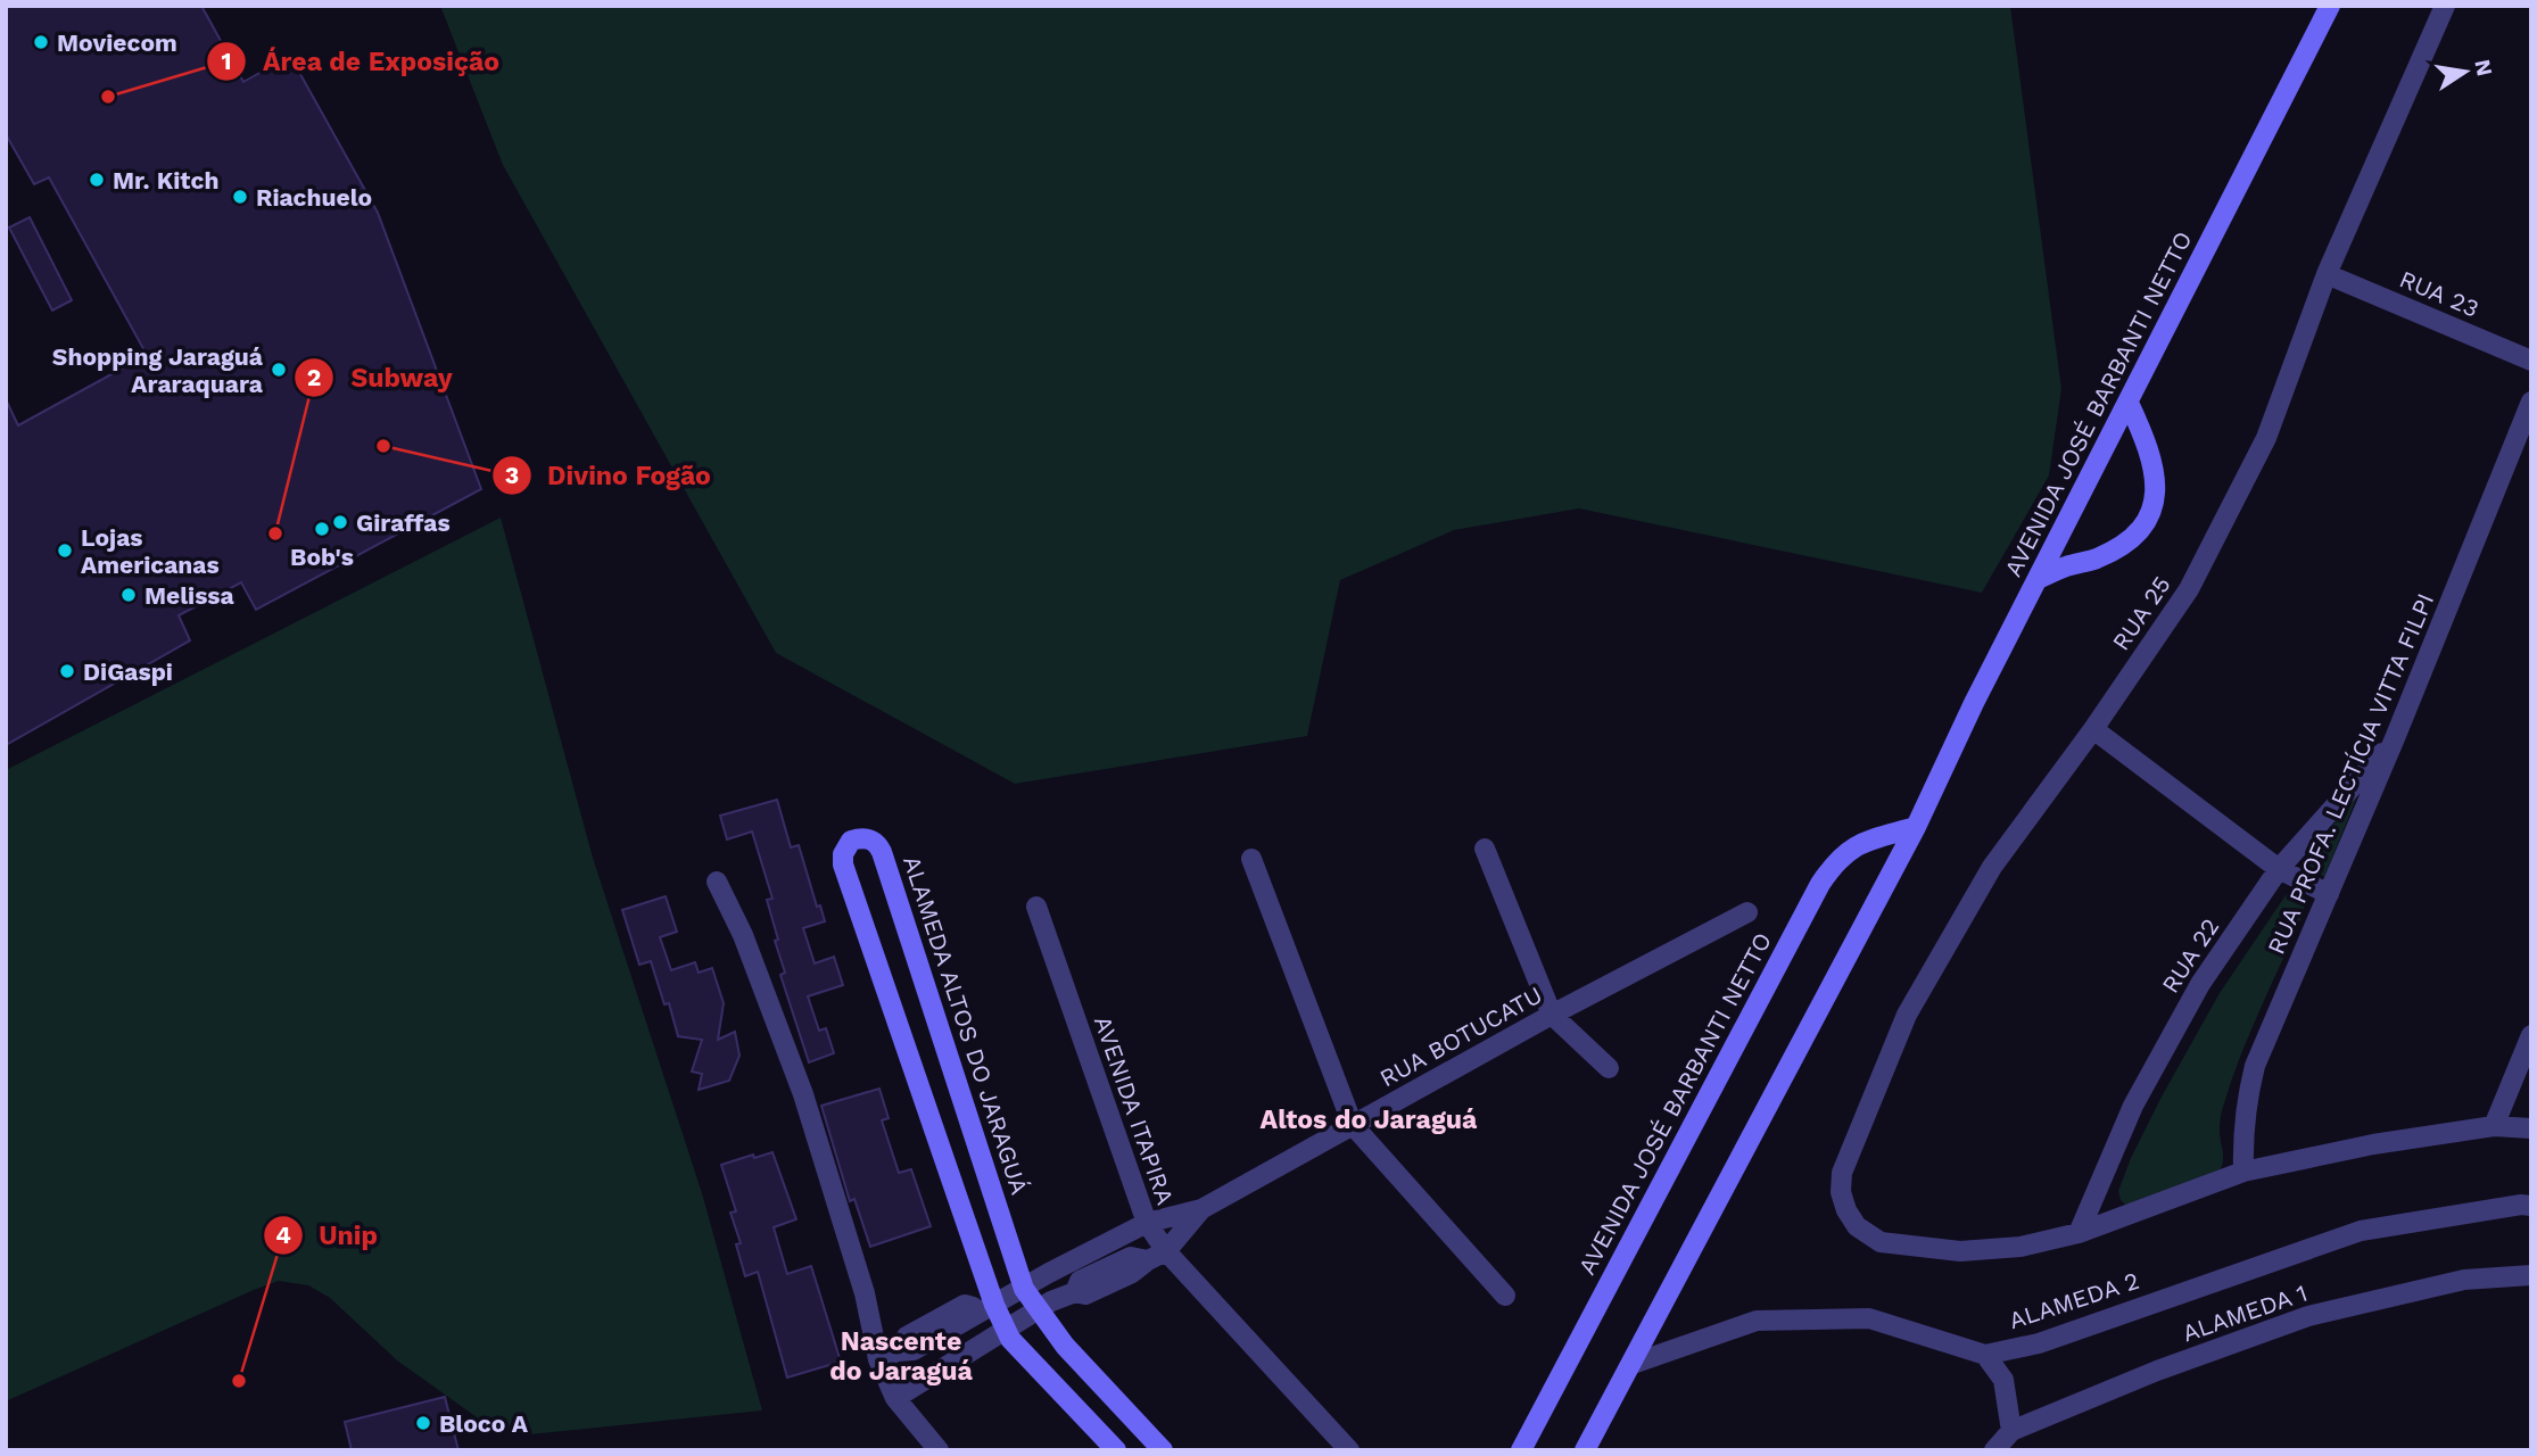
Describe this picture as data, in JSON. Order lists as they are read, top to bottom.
{
  "streets": {
    "street": [
      "RUA 23",
      "AVENIDA JOSÉ BARBANTI NETTO",
      "RUA 25",
      "RUA PROFA. LECTÍCIA VITTA FILPI",
      "RUA 22",
      "ALAMEDA ALTOS DO JARAGUÁ",
      "RUA BOTUCATU",
      "AVENIDA ITAPIRA",
      "ALAMEDA 2",
      "ALAMEDA 1"
    ]
  },
  "crossings": [
    ["RUA 23", "RUA 25"],
    ["AVENIDA JOSÉ BARBANTI NETTO", "ALAMEDA 2"],
    ["RUA 25", "RUA 22"],
    ["RUA PROFA. LECTÍCIA VITTA FILPI", "RUA 22"],
    ["ALAMEDA ALTOS DO JARAGUÁ", "RUA BOTUCATU"],
    ["RUA BOTUCATU", "AVENIDA ITAPIRA"]
  ],
  "districts": ["Altos do Jaraguá", "Nascente do Jaraguá"],
  "places": [
    "Moviecom",
    "Área de Exposição",
    "Mr. Kitch",
    "Riachuelo",
    "Shopping Jaraguá Araraquara",
    "Divino Fogão",
    "Giraffas",
    "Bob's",
    "Subway",
    "Lojas Americanas",
    "Melissa",
    "DiGaspi",
    "Unip",
    "Bloco A"
  ],
  "north": "right"
}
